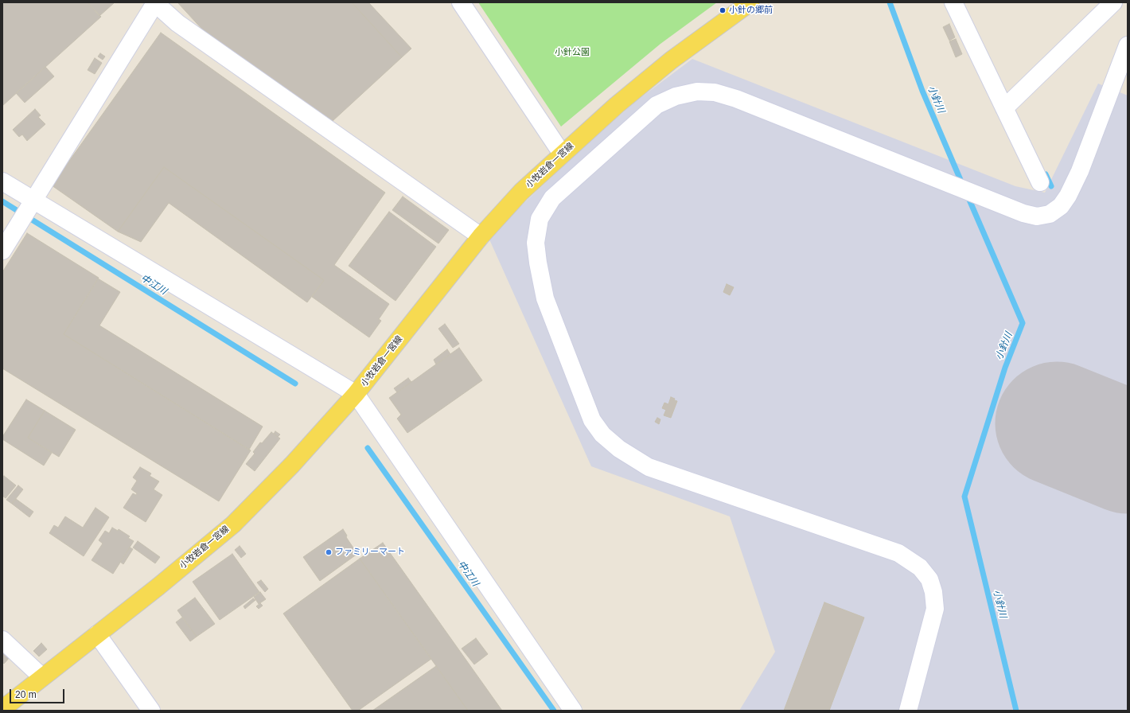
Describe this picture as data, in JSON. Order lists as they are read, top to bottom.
{
  "streets": {
    "main road": ["小牧岩倉一宮線"]
  },
  "water": ["小針川", "中江川"],
  "parks": ["小針公園"],
  "places": ["小針の郷前", "ファミリーマート"],
  "scale_bar": "20 m"
}
